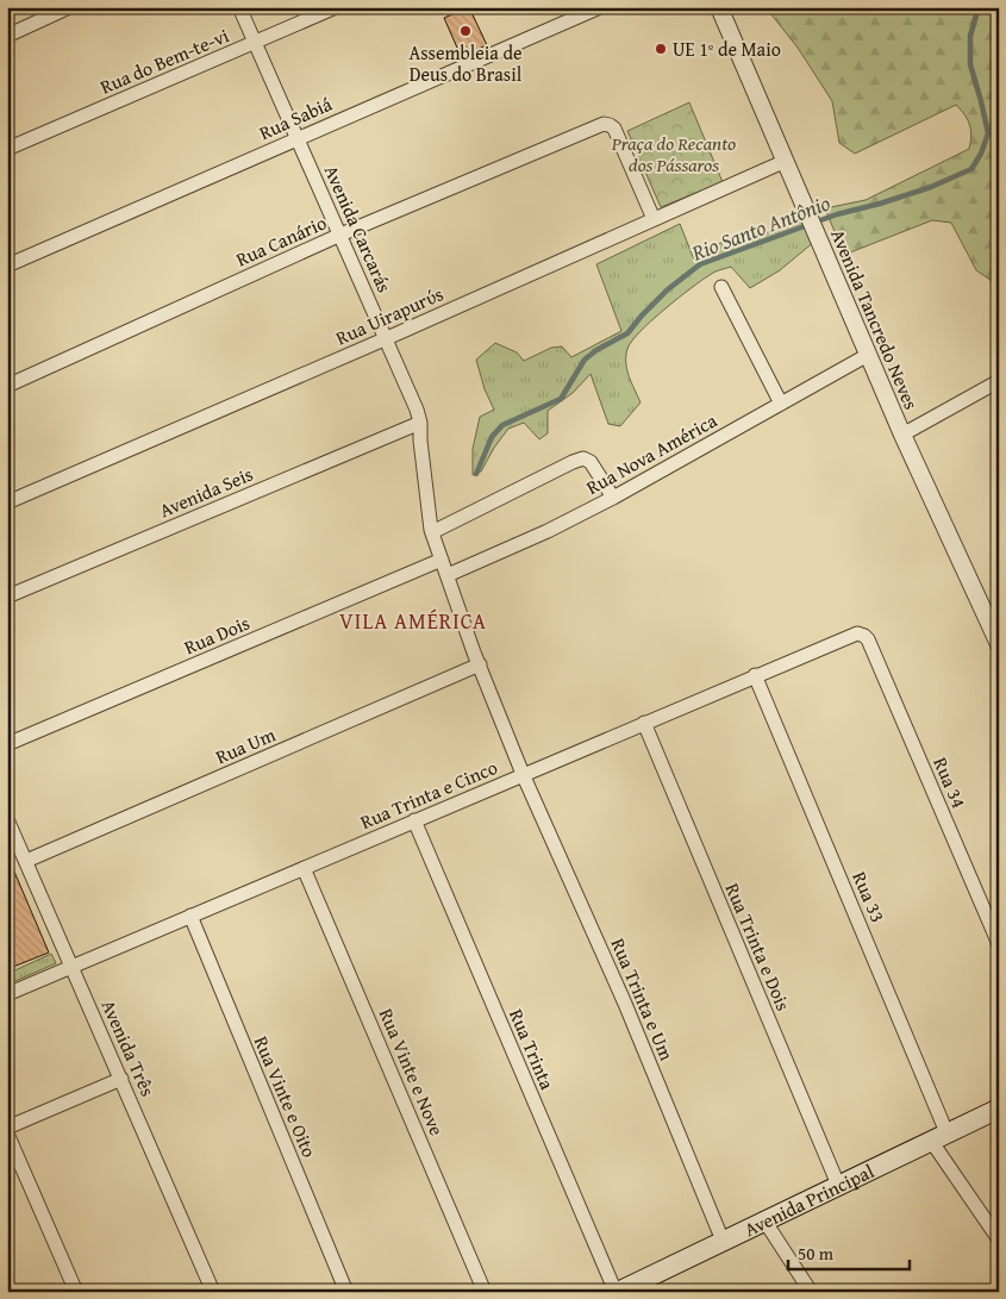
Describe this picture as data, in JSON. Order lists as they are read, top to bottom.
{
  "streets": {
    "main road": ["Avenida Principal"],
    "street": [
      "Rua do Bem-te-vi",
      "Rua Sabiá",
      "Avenida Carcarás",
      "Rua Canário",
      "Rua Uirapurύs",
      "Avenida Tancredo Neves",
      "Rua Nova América",
      "Avenida Seis",
      "Rua Dois",
      "Rua Um",
      "Rua 34",
      "Rua Trinta e Cinco",
      "Rua 33",
      "Rua Trinta e Dois",
      "Rua Trinta e Um",
      "Avenida Três",
      "Rua Trinta",
      "Rua Vinte e Nove",
      "Rua Vinte e Oito"
    ]
  },
  "crossings": [
    ["Rua do Bem-te-vi", "Avenida Carcarás"],
    ["Rua Sabiá", "Avenida Carcarás"],
    ["Avenida Carcarás", "Rua Canário"],
    ["Avenida Carcarás", "Rua Uirapurύs"],
    ["Avenida Carcarás", "Rua Nova América"],
    ["Avenida Carcarás", "Avenida Seis"],
    ["Avenida Carcarás", "Rua Dois"],
    ["Avenida Carcarás", "Rua Um"],
    ["Avenida Carcarás", "Rua Trinta e Cinco"],
    ["Avenida Carcarás", "Rua Trinta e Um"],
    ["Rua Canário", "Rua Uirapurύs"],
    ["Rua Uirapurύs", "Avenida Tancredo Neves"],
    ["Avenida Tancredo Neves", "Rua Nova América"],
    ["Rua Um", "Avenida Três"],
    ["Rua 34", "Rua Trinta e Cinco"],
    ["Rua Trinta e Cinco", "Rua 33"],
    ["Rua Trinta e Cinco", "Rua Trinta e Dois"],
    ["Rua Trinta e Cinco", "Rua Trinta e Um"],
    ["Rua Trinta e Cinco", "Avenida Três"],
    ["Rua Trinta e Cinco", "Rua Trinta"],
    ["Rua Trinta e Cinco", "Rua Vinte e Nove"],
    ["Rua Trinta e Cinco", "Rua Vinte e Oito"],
    ["Rua 33", "Avenida Principal"],
    ["Rua Trinta e Dois", "Avenida Principal"],
    ["Rua Trinta e Um", "Avenida Principal"],
    ["Rua Trinta", "Avenida Principal"]
  ],
  "districts": ["VILA AMÉRICA"],
  "water": ["Rio Santo Antônio"],
  "parks": ["Praça do Recanto dos Pássaros"],
  "places": ["Assembleia de Deus do Brasil", "UE 1º de Maio"],
  "scale_bar": "50 m"
}
